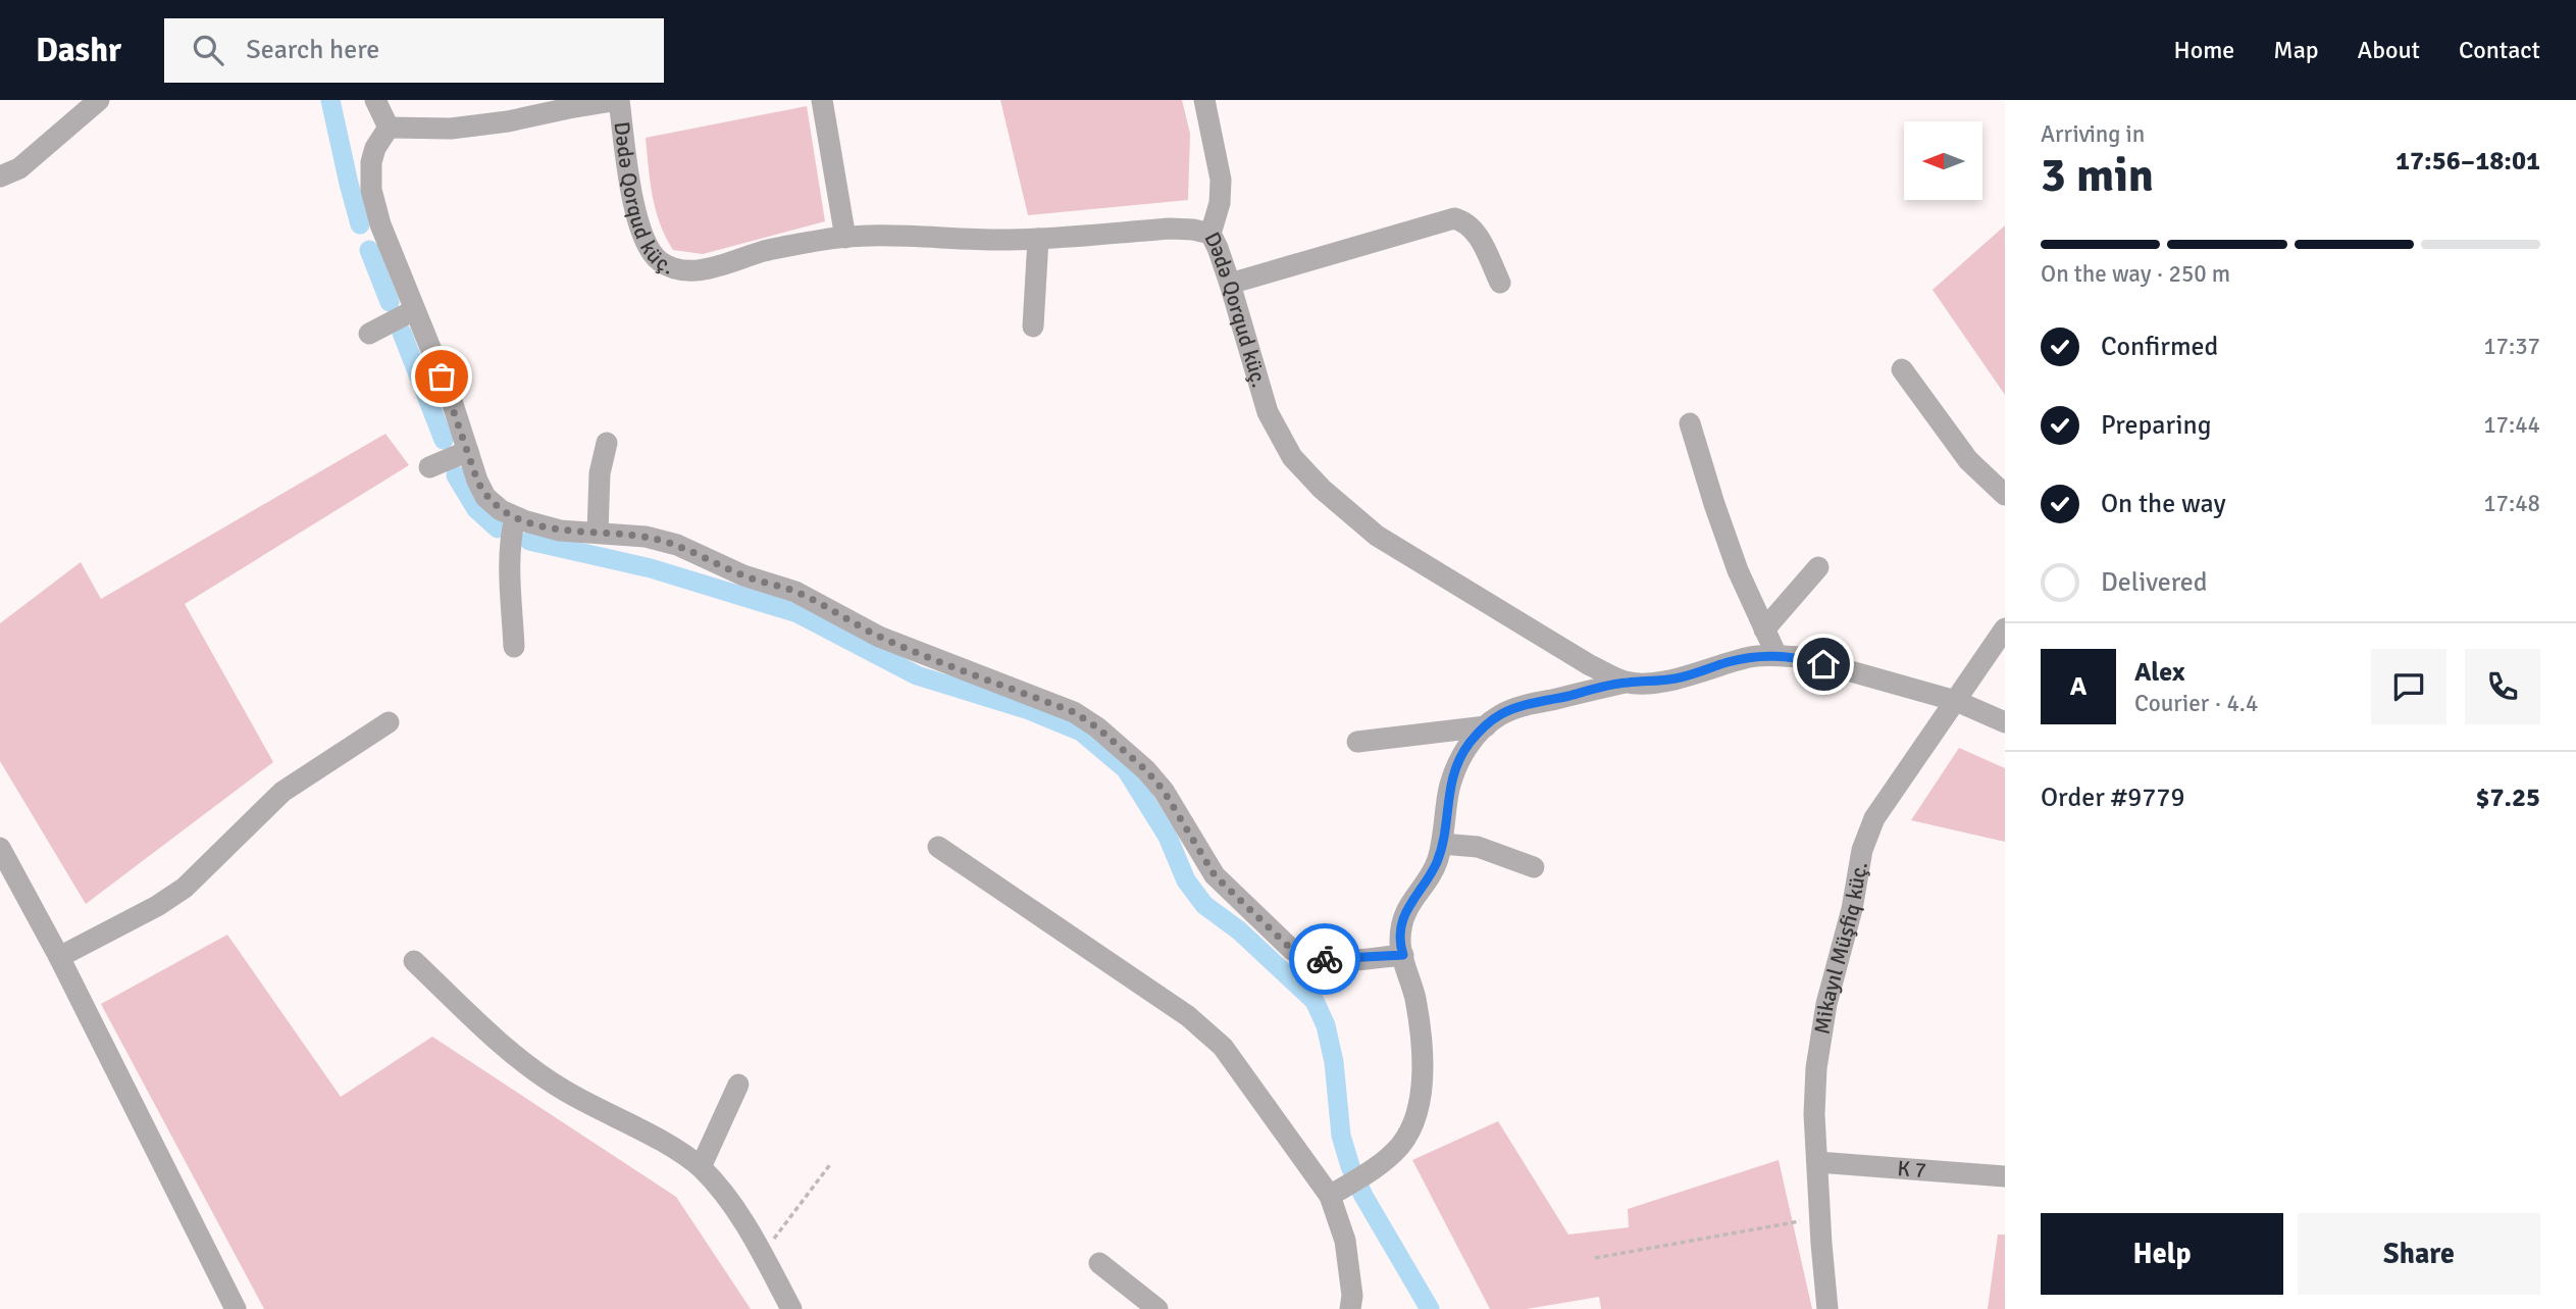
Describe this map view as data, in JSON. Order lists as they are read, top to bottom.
{
  "streets": {
    "street": ["Dədə Qorqud küç.", "Mikayıl Müşfiq küç.", "K 7"]
  },
  "crossings": [
    ["Dədə Qorqud küç.", "Mikayıl Müşfiq küç."],
    ["Mikayıl Müşfiq küç.", "K 7"]
  ],
  "north": "left",
  "page": {
    "header": "Dashr",
    "search": "Search here",
    "nav": [
      "Home",
      "Map",
      "About",
      "Contact"
    ],
    "heading": ["3 min", "Arriving in", "17:56–18:01"],
    "panel": [
      "Alex",
      "Courier · 4.4",
      "Order #9779",
      "$7.25"
    ],
    "bar": "On the way · 250 m",
    "list": [
      ["Confirmed", "17:37"],
      ["Preparing", "17:44"],
      ["On the way", "17:48"],
      "Delivered"
    ],
    "round": "A",
    "buttons": ["Help", "Share"]
  }
}
